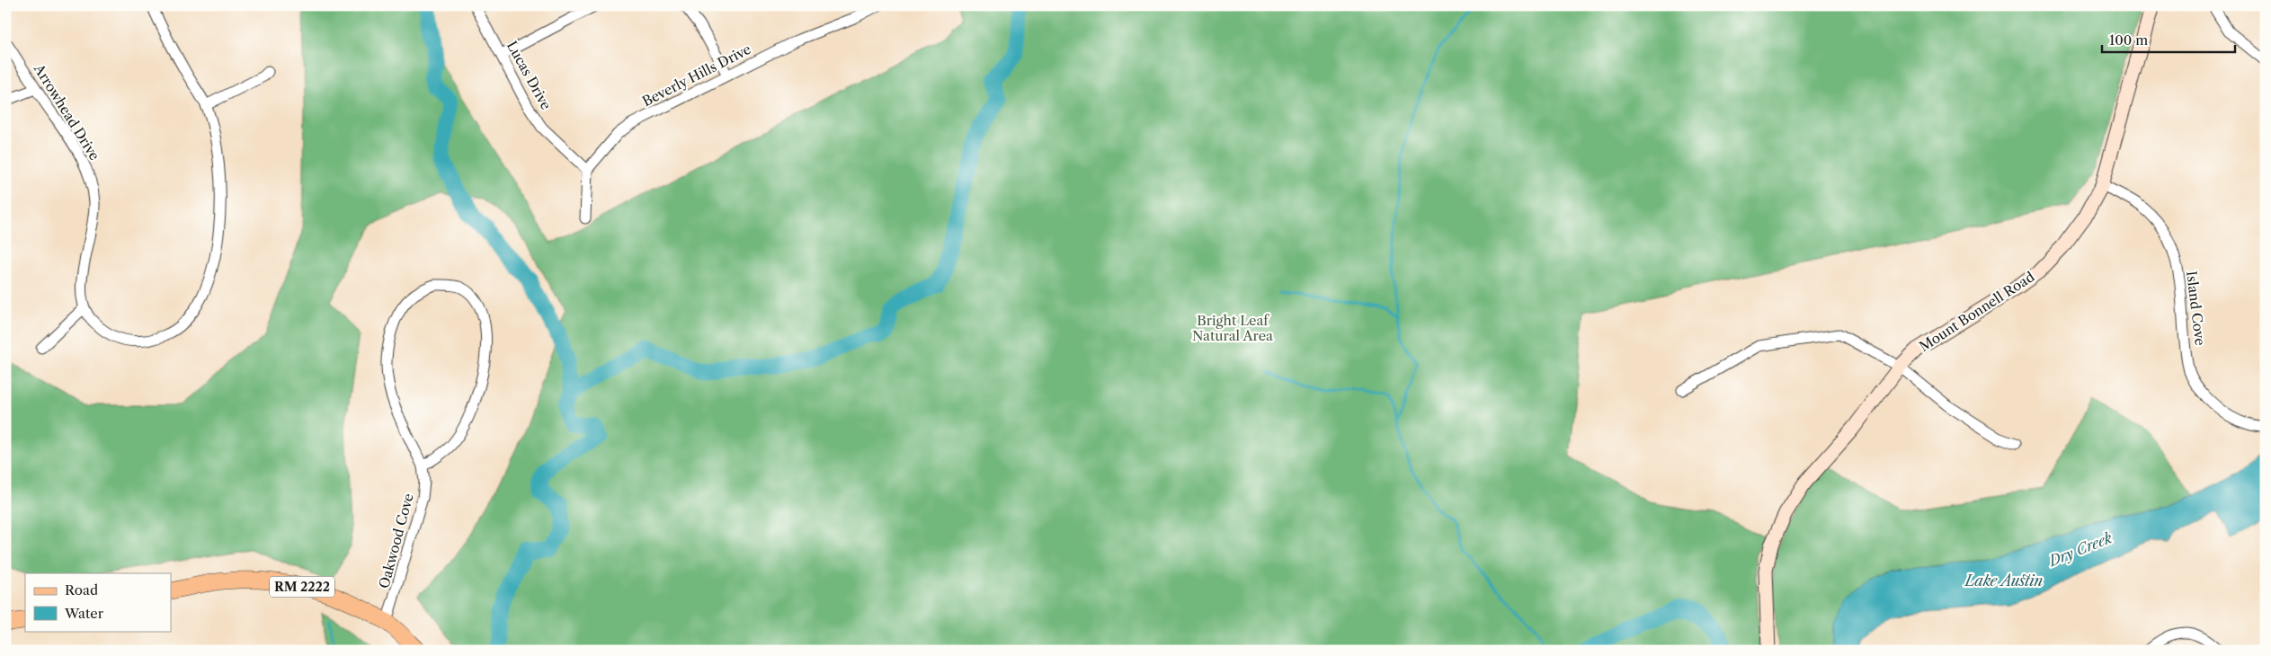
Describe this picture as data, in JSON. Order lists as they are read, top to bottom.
{
  "streets": {
    "main road": ["RM 2222"],
    "street": [
      "Lucas Drive",
      "Beverly Hills Drive",
      "Arrowhead Drive",
      "Island Cove",
      "Mount Bonnell Road",
      "Oakwood Cove"
    ]
  },
  "crossings": [
    ["Lucas Drive", "Beverly Hills Drive"],
    ["Island Cove", "Mount Bonnell Road"],
    ["Oakwood Cove", "RM 2222"]
  ],
  "water": ["Dry Creek", "Lake Austin"],
  "parks": ["Bright Leaf Natural Area"],
  "legend": ["Road", "Water"],
  "scale_bar": "100 m"
}
